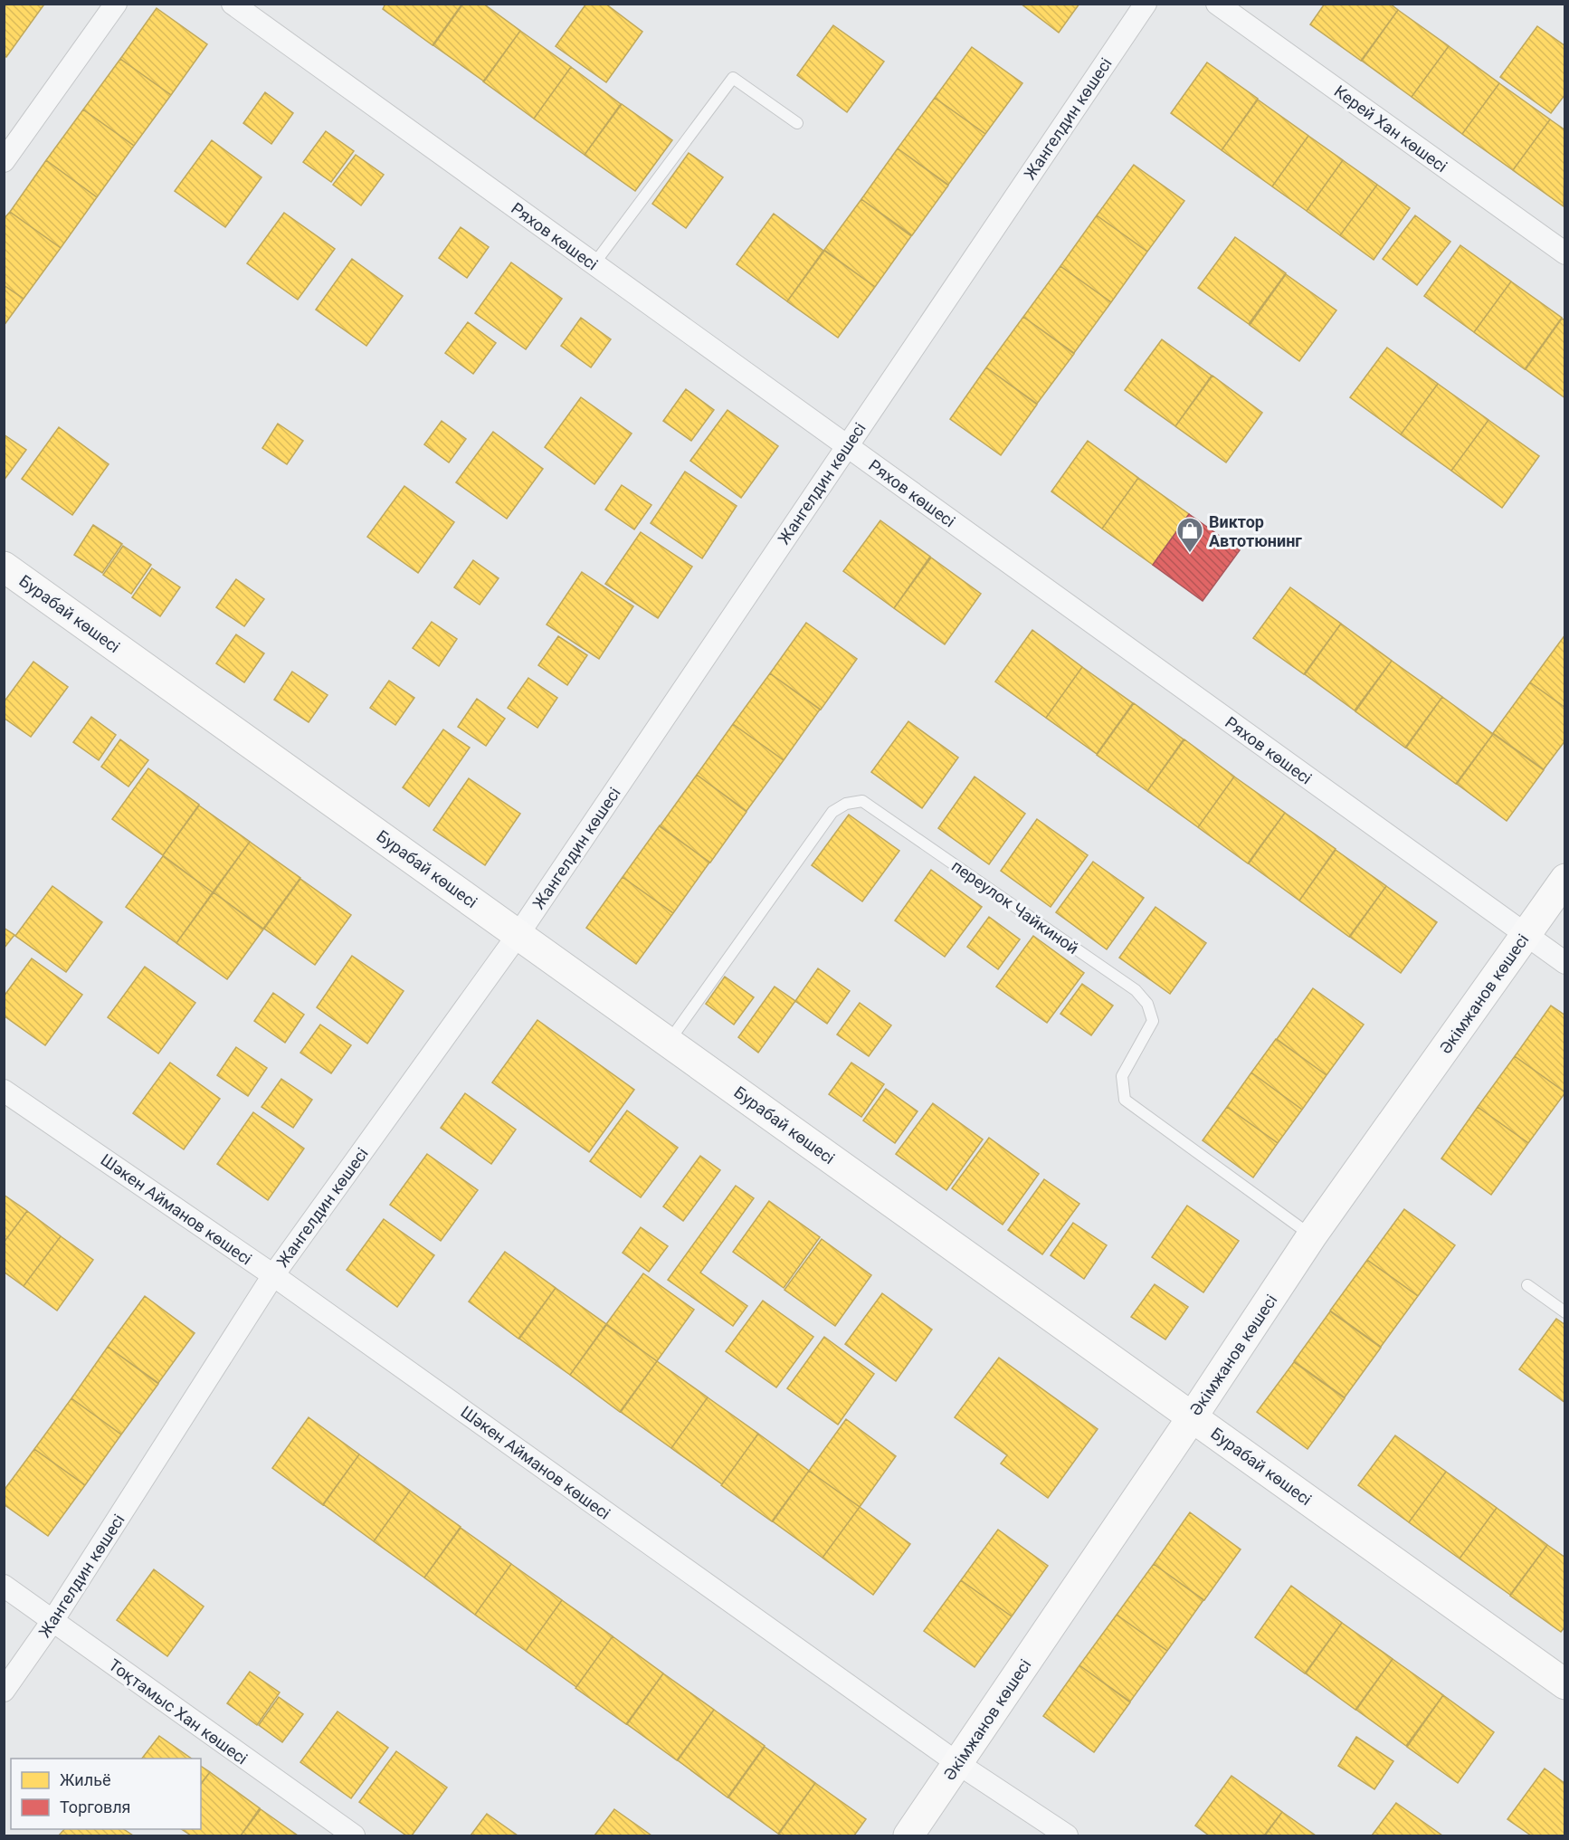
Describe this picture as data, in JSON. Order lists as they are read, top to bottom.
{
  "streets": {
    "street": [
      "Жангелдин көшесі",
      "Керей Хан көшесі",
      "Ряхов көшесі",
      "Бурабай көшесі",
      "Әкімжанов көшесі",
      "Шәкен Айманов көшесі",
      "Тоқтамыс Хан көшесі"
    ],
    "lane": ["переулок Чайкиной"]
  },
  "crossings": [
    ["Жангелдин көшесі", "Ряхов көшесі"],
    ["Жангелдин көшесі", "Бурабай көшесі"],
    ["Жангелдин көшесі", "Шәкен Айманов көшесі"],
    ["Жангелдин көшесі", "Тоқтамыс Хан көшесі"],
    ["Ряхов көшесі", "Әкімжанов көшесі"],
    ["Бурабай көшесі", "переулок Чайкиной"],
    ["Бурабай көшесі", "Әкімжанов көшесі"],
    ["переулок Чайкиной", "Әкімжанов көшесі"],
    ["Әкімжанов көшесі", "Шәкен Айманов көшесі"]
  ],
  "places": {
    "shop": ["Виктор Автотюнинг"]
  },
  "legend": ["Жильё", "Торговля"]
}
